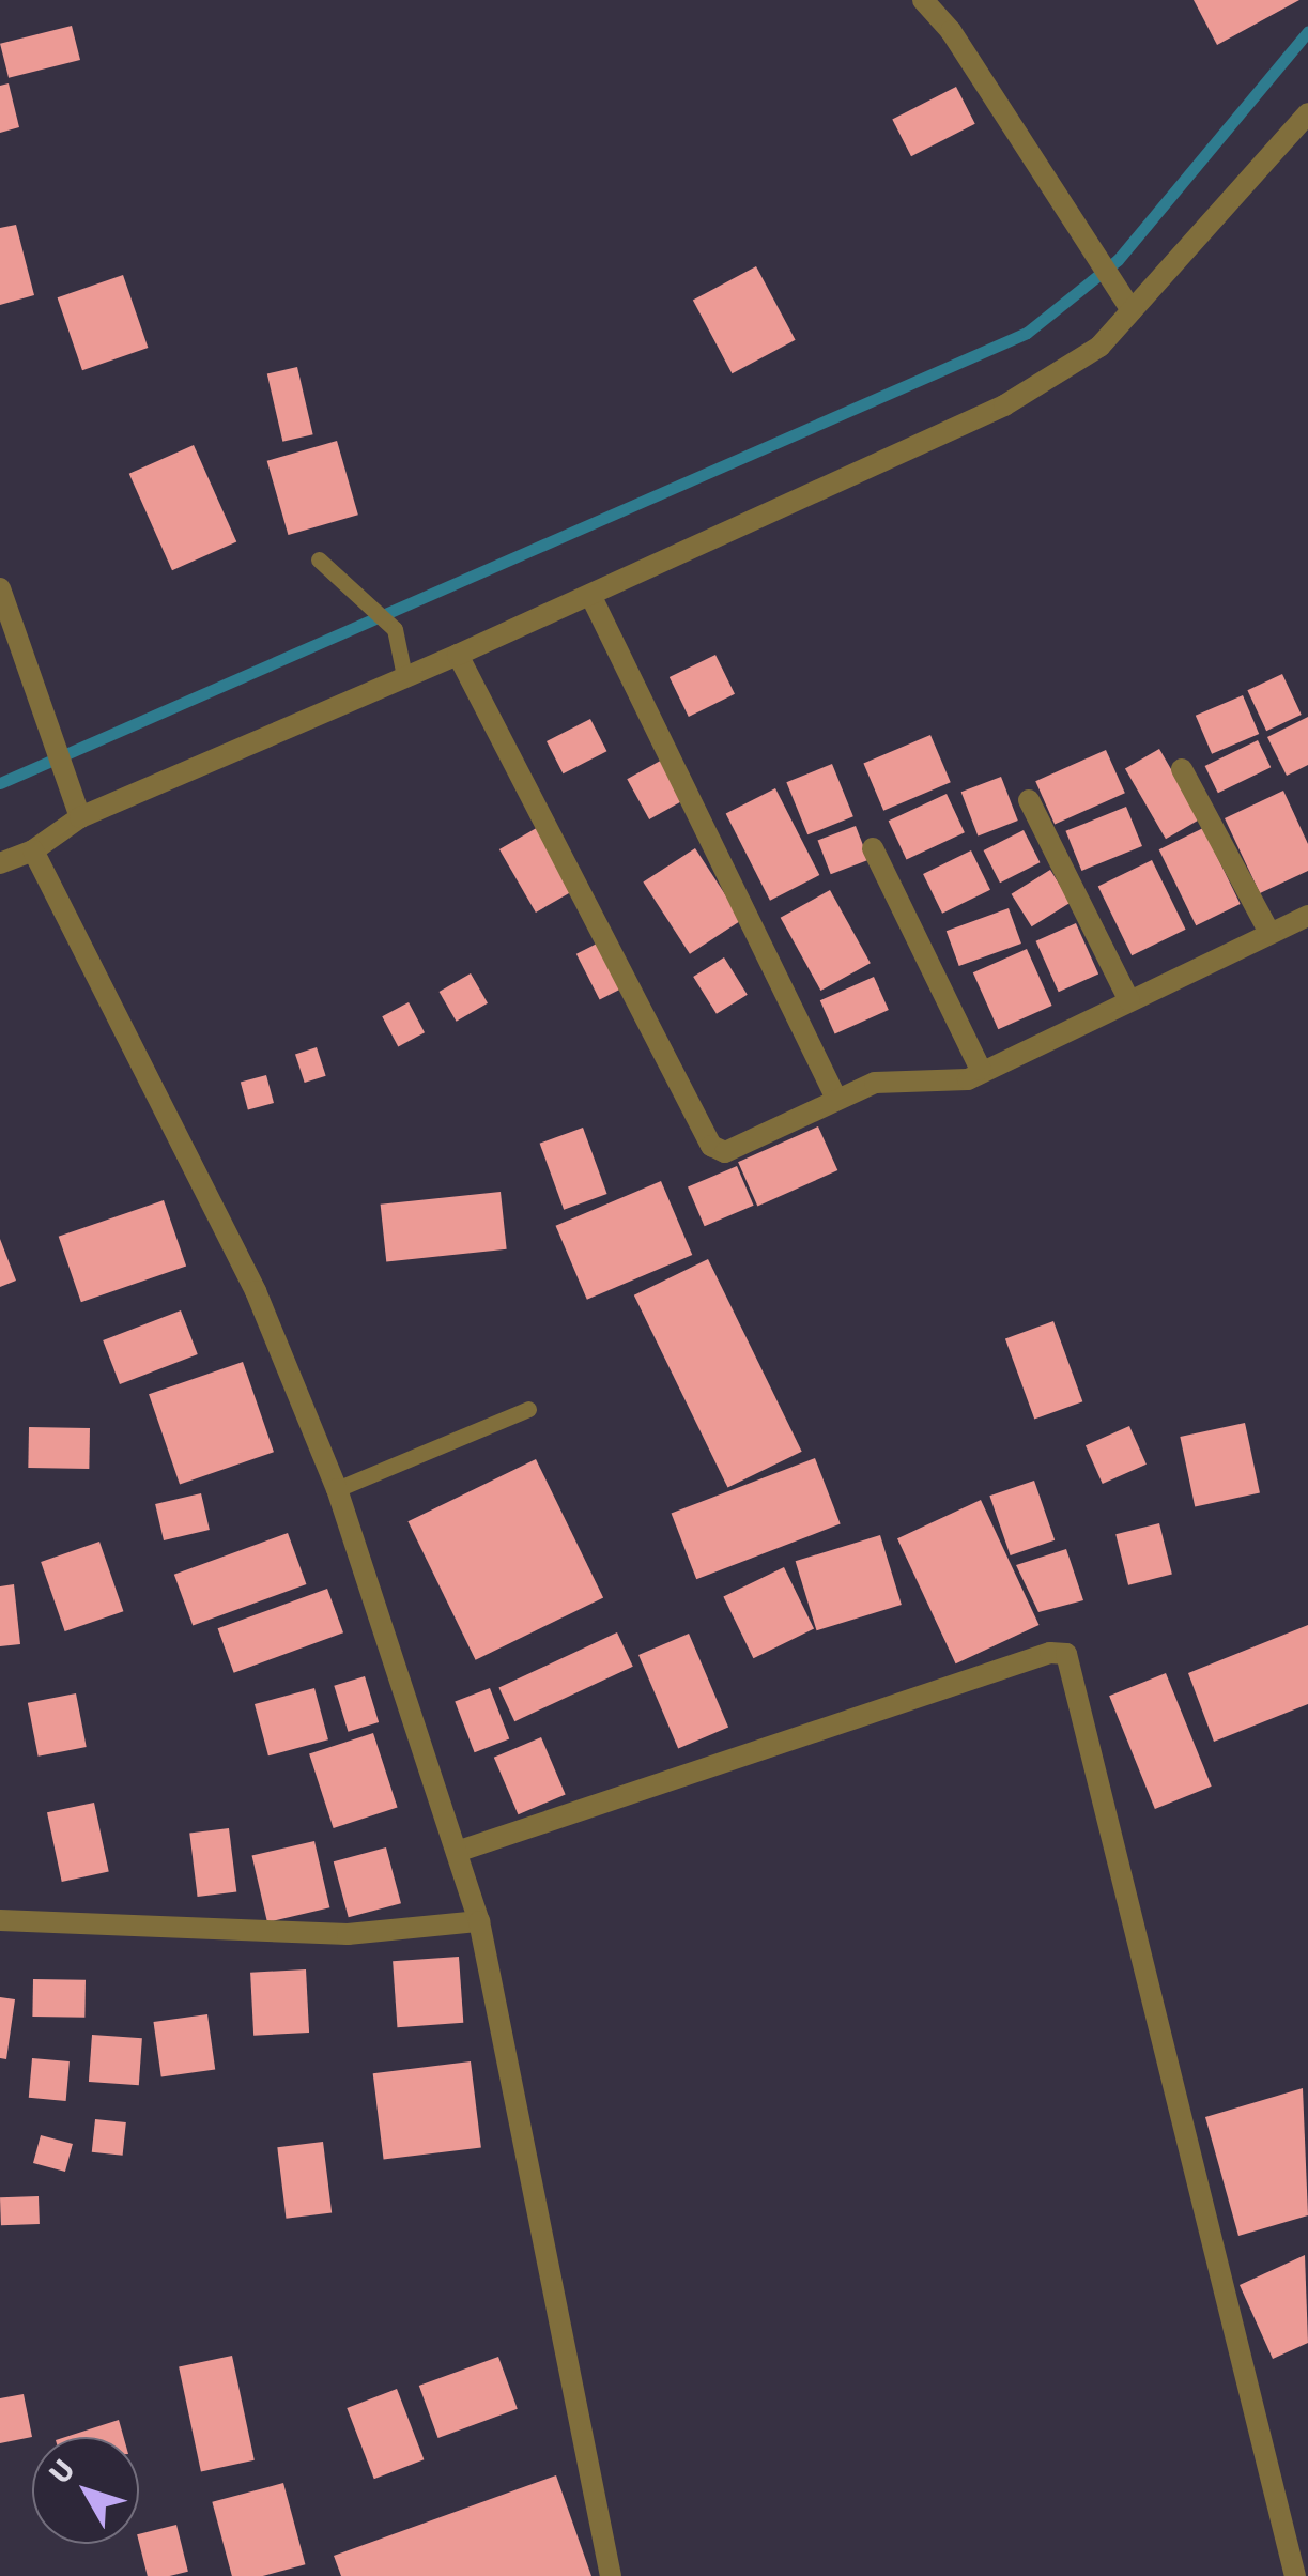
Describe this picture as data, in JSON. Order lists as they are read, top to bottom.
{
  "north": "top left"
}
